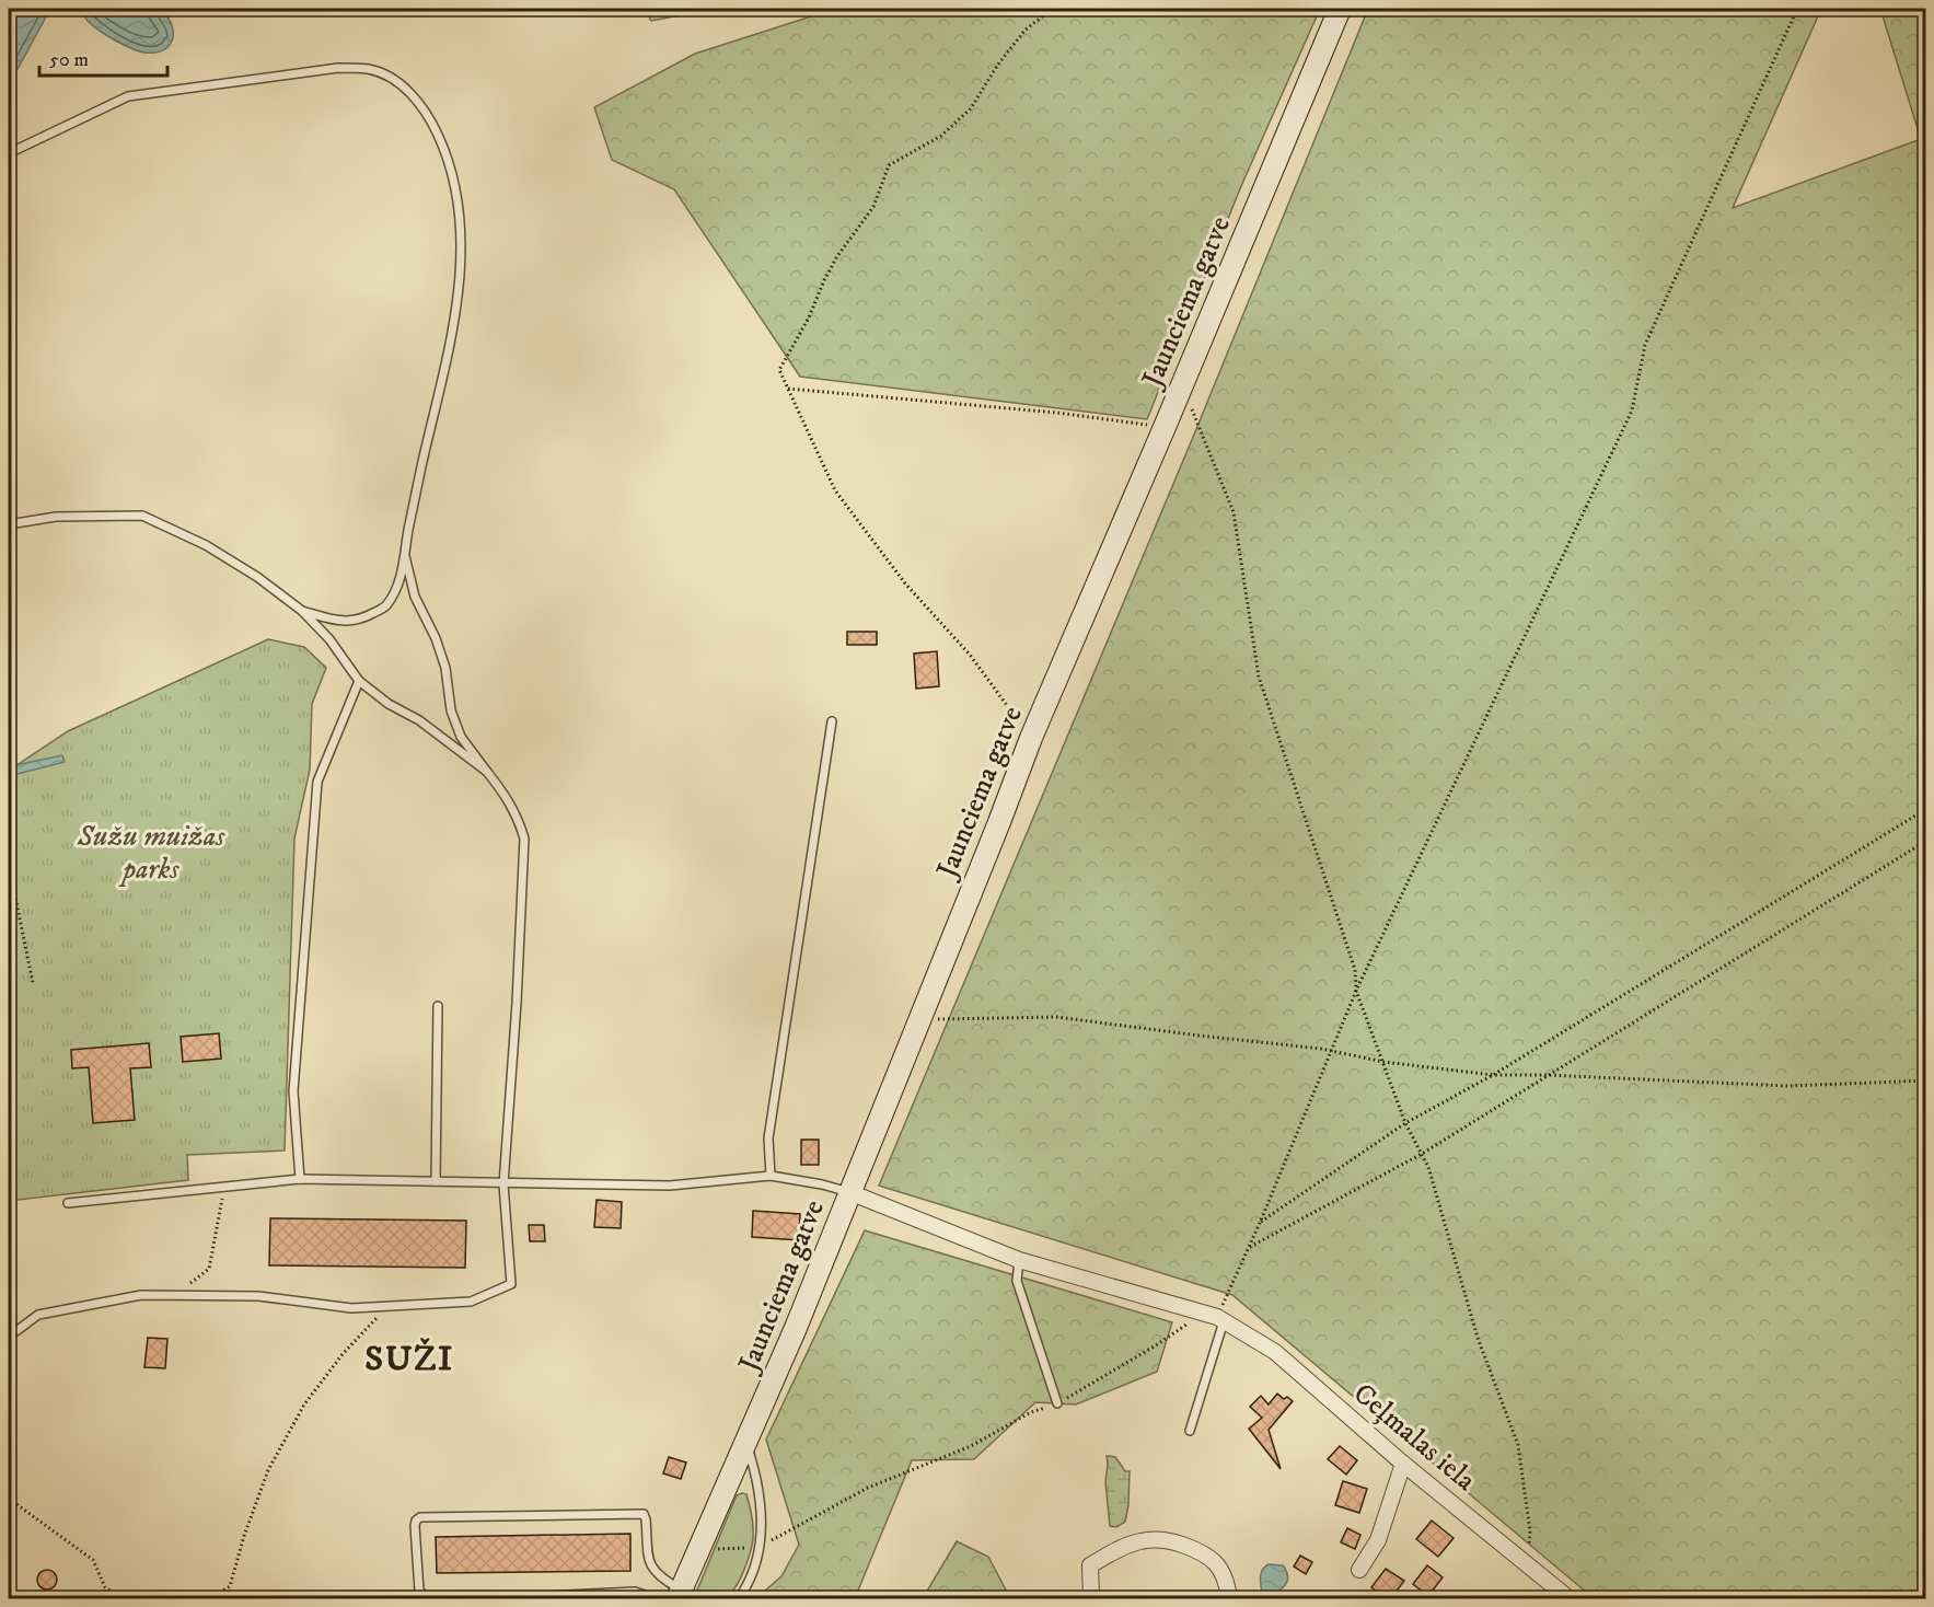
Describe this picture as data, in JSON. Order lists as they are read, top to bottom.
{
  "streets": {
    "main road": ["Jaunciema gatve"],
    "street": ["Ceļmalas iela"]
  },
  "crossings": [
    ["Jaunciema gatve", "Ceļmalas iela"]
  ],
  "districts": ["SUŽI"],
  "parks": ["Sužu muižas parks"],
  "scale_bar": "50 m"
}
